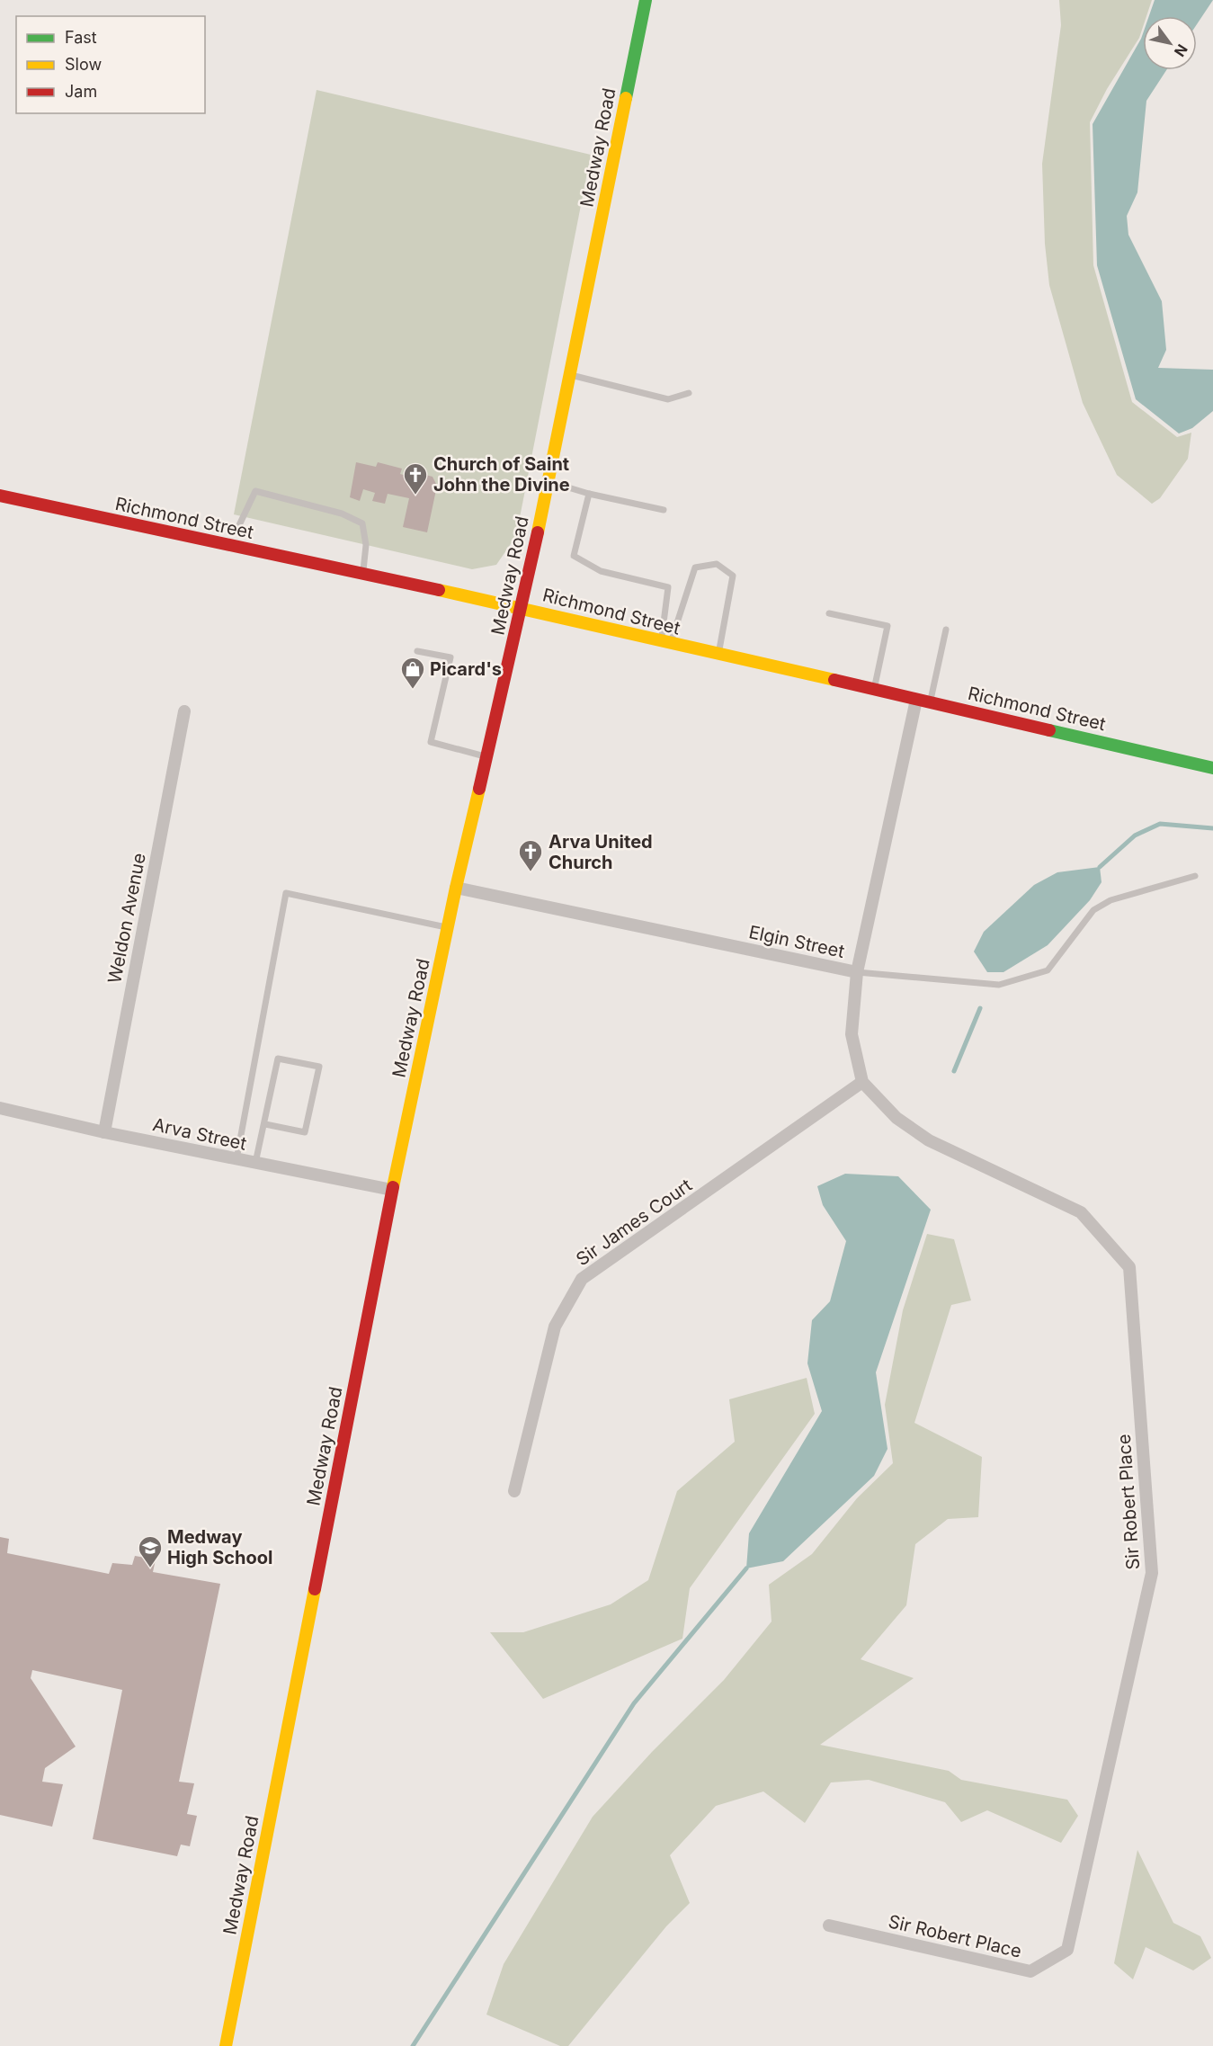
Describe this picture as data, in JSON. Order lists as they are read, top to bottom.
{
  "streets": {
    "main road": ["Medway Road", "Richmond Street"],
    "street": [
      "Weldon Avenue",
      "Elgin Street",
      "Arva Street",
      "Sir James Court",
      "Sir Robert Place"
    ]
  },
  "crossings": [
    ["Medway Road", "Richmond Street"],
    ["Medway Road", "Elgin Street"],
    ["Medway Road", "Arva Street"],
    ["Richmond Street", "Elgin Street"],
    ["Weldon Avenue", "Arva Street"],
    ["Sir James Court", "Sir Robert Place"]
  ],
  "places": {
    "church": ["Church of Saint John the Divine", "Arva United Church"],
    "shop": ["Picard's"],
    "school or university": ["Medway High School"]
  },
  "legend": ["Fast", "Slow", "Jam"],
  "north": "bottom right"
}
